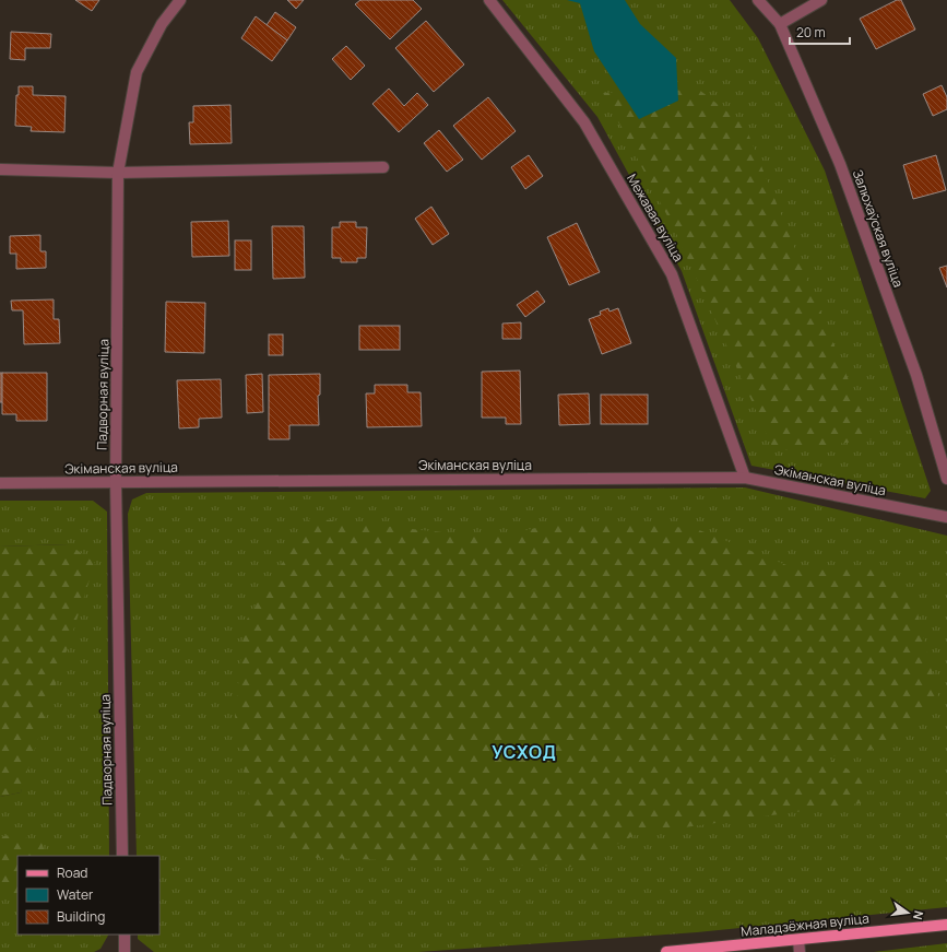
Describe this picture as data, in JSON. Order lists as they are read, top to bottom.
{
  "streets": {
    "main road": ["Маладзёжная вуліца"],
    "street": [
      "Межавая вуліца",
      "Залюхаўская вуліца",
      "Падворная вуліца",
      "Экіманская вуліца"
    ]
  },
  "crossings": [
    ["Межавая вуліца", "Экіманская вуліца"],
    ["Падворная вуліца", "Экіманская вуліца"]
  ],
  "districts": ["УСХОД"],
  "legend": ["Road", "Water", "Building"],
  "scale_bar": "20 m",
  "north": "right"
}
